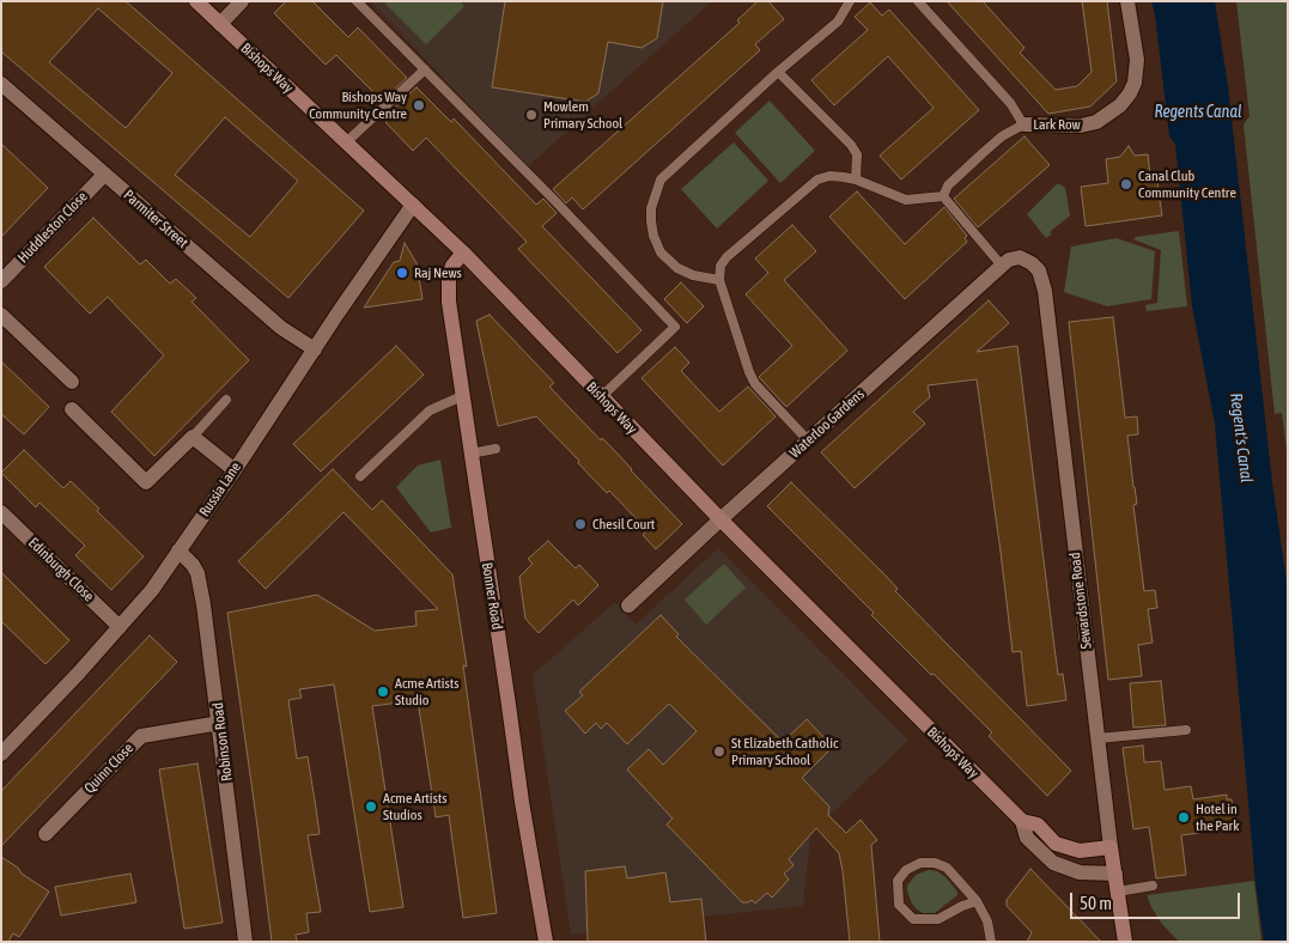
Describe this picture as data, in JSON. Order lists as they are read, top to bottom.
{
  "streets": {
    "main road": ["Bishops Way", "Bonner Road", "Sewardstone Road"],
    "street": [
      "Lark Row",
      "Parmiter Street",
      "Huddleston Close",
      "Waterloo Gardens",
      "Russia Lane",
      "Edinburgh Close",
      "Robinson Road",
      "Quinn Close"
    ]
  },
  "crossings": [
    ["Bishops Way", "Waterloo Gardens"],
    ["Bishops Way", "Russia Lane"],
    ["Bishops Way", "Bonner Road"],
    ["Bishops Way", "Sewardstone Road"],
    ["Parmiter Street", "Huddleston Close"],
    ["Parmiter Street", "Russia Lane"],
    ["Waterloo Gardens", "Sewardstone Road"],
    ["Russia Lane", "Edinburgh Close"],
    ["Russia Lane", "Robinson Road"],
    ["Robinson Road", "Quinn Close"]
  ],
  "water": ["Regents Canal", "Regent's Canal"],
  "places": [
    "Bishops Way Community Centre",
    "Mowlem Primary School",
    "Canal Club Community Centre",
    "Raj News",
    "Chesil Court",
    "Acme Artists Studio",
    "St Elizabeth Catholic Primary School",
    "Acme Artists Studios",
    "Hotel in the Park"
  ],
  "scale_bar": "50 m"
}
